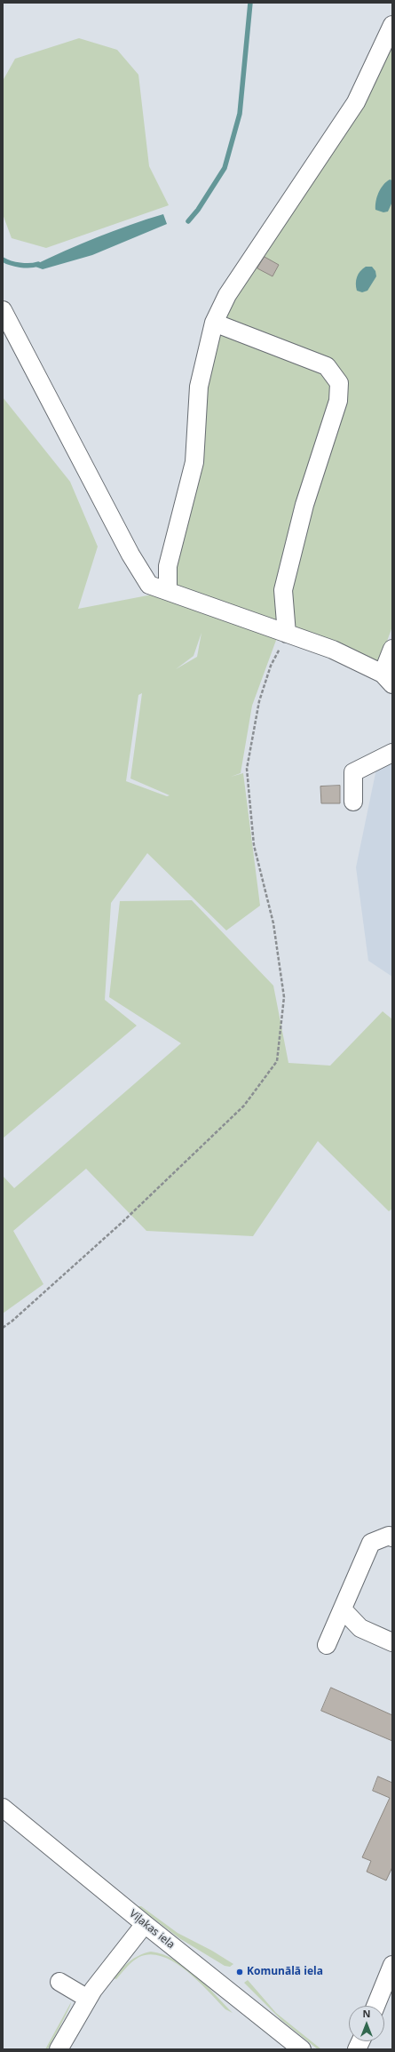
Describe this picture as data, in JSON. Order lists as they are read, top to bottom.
{
  "streets": {
    "street": ["Viļakas iela"]
  },
  "places": ["Komunālā iela"],
  "north": "top"
}
